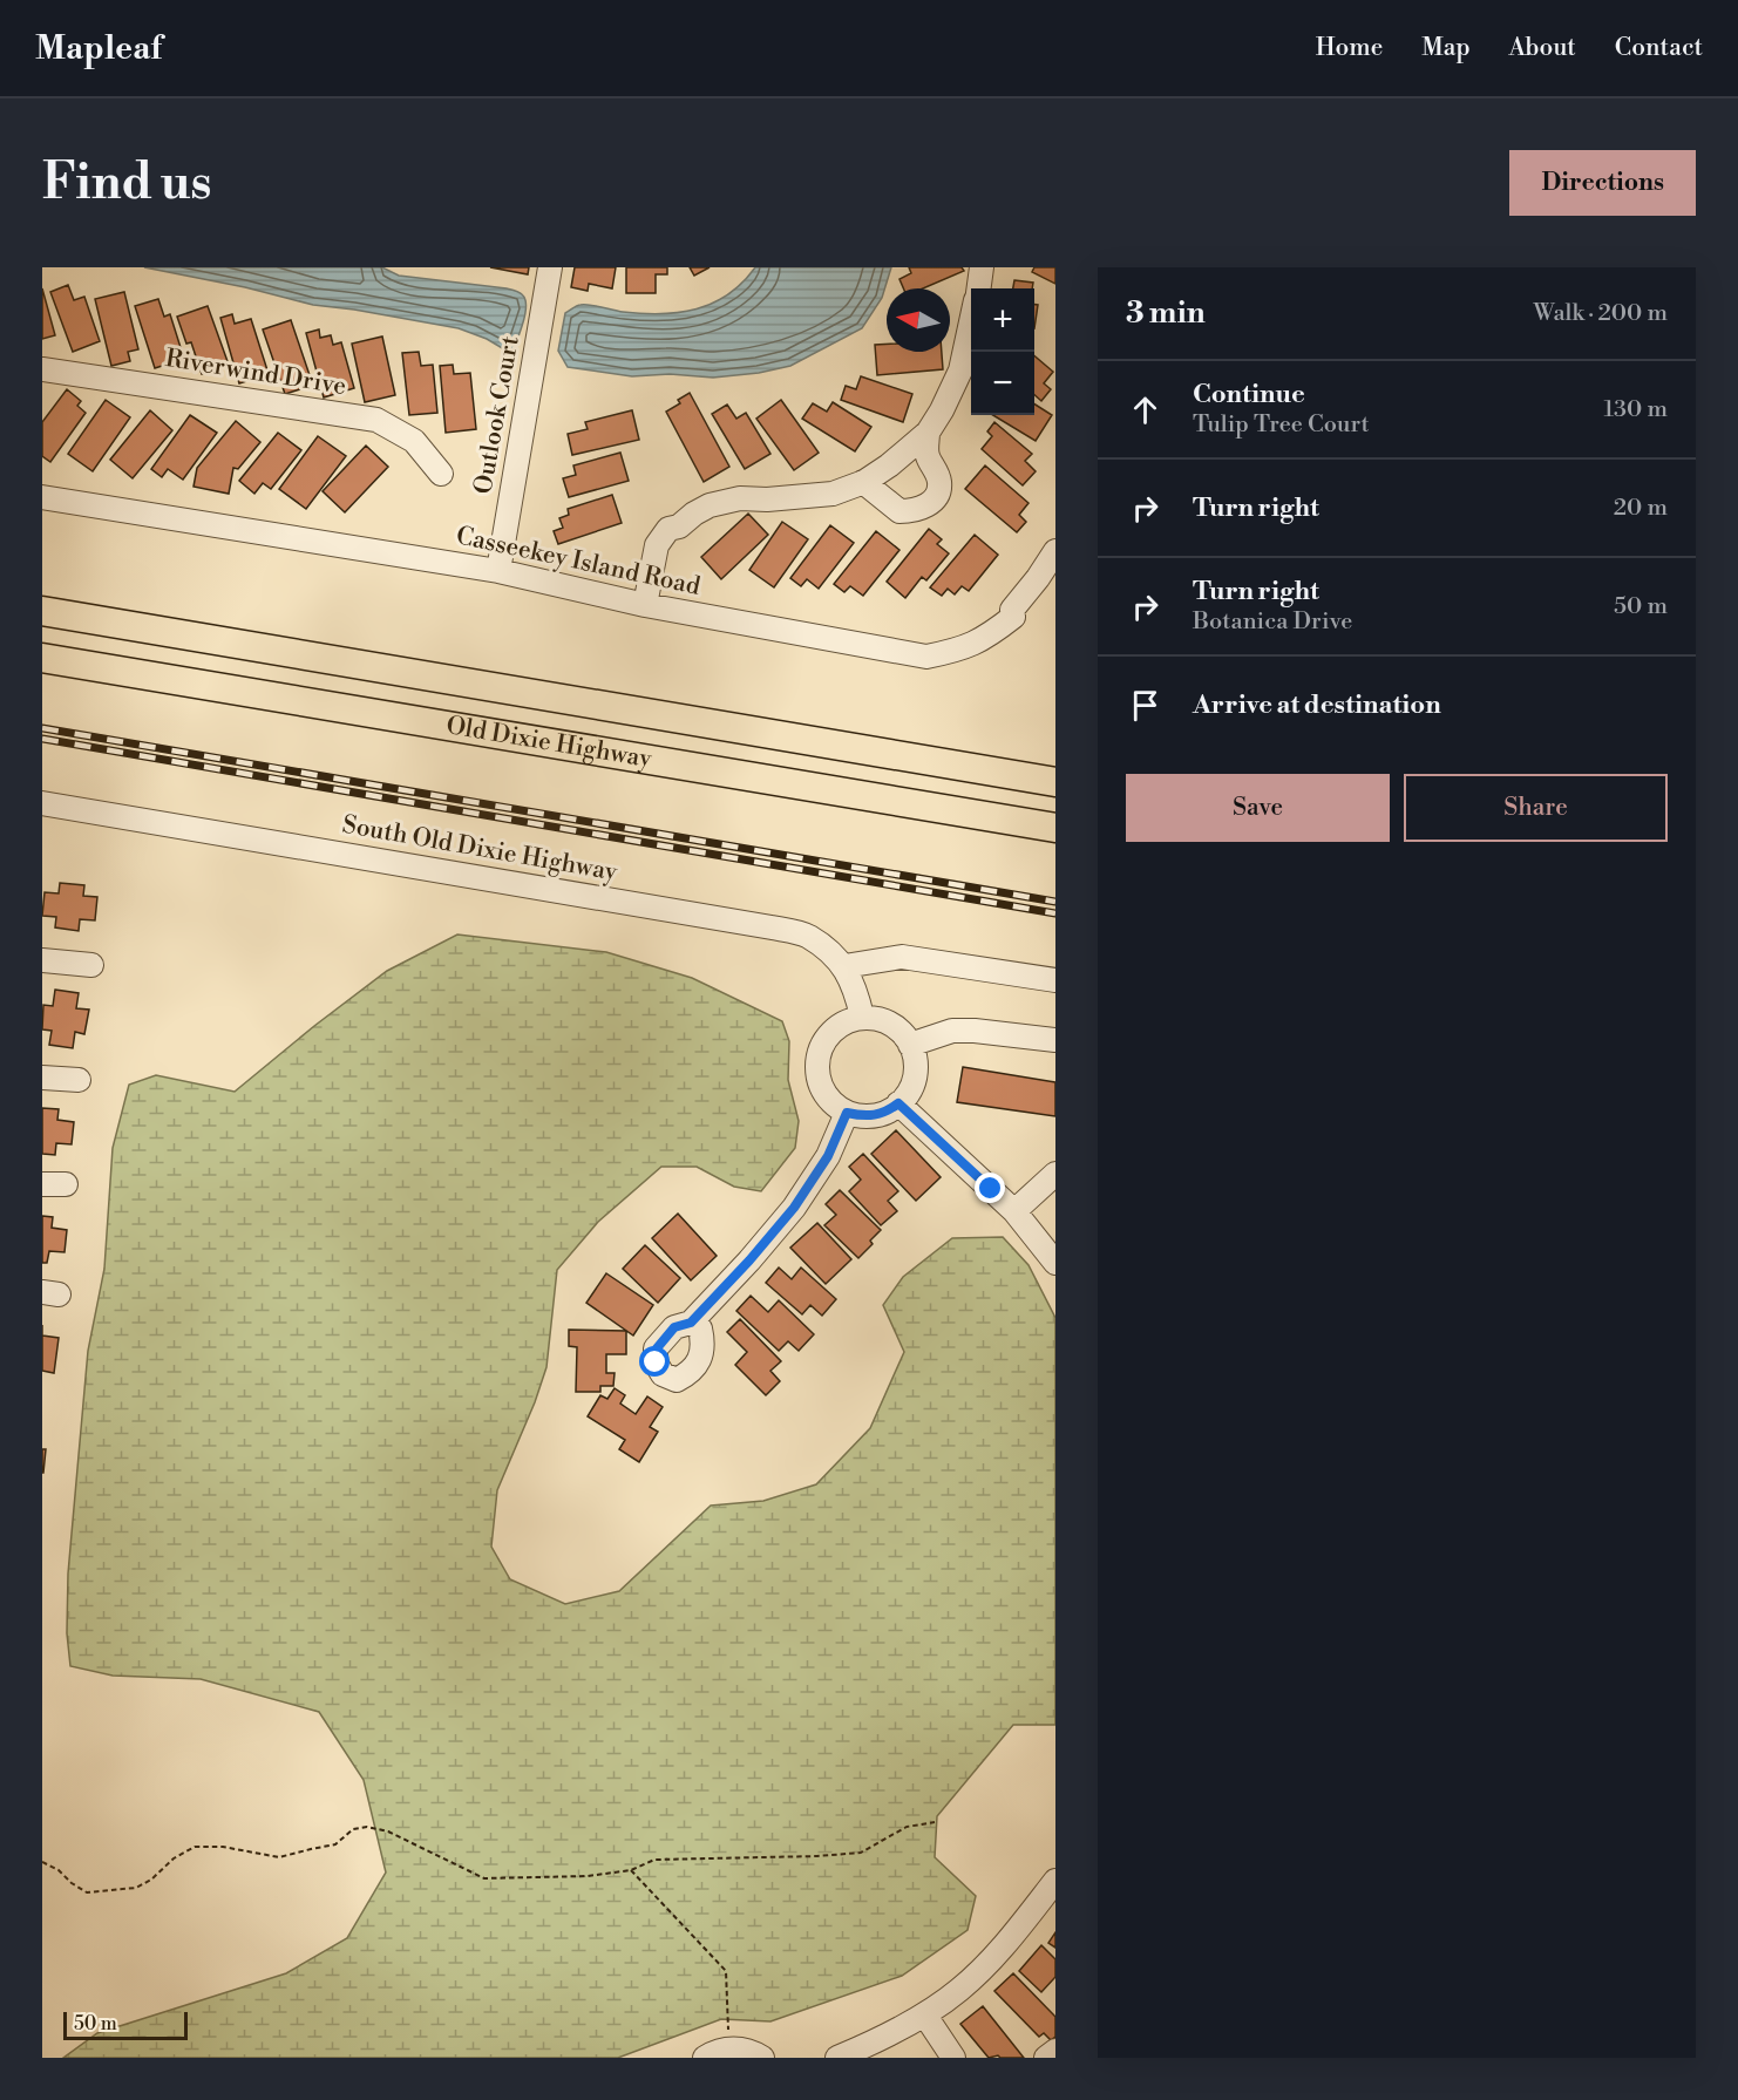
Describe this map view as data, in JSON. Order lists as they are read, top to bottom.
{
  "streets": {
    "main road": ["Old Dixie Highway"],
    "street": [
      "Riverwind Drive",
      "Outlook Court",
      "Casseekey Island Road",
      "South Old Dixie Highway"
    ]
  },
  "crossings": [
    ["Outlook Court", "Casseekey Island Road"]
  ],
  "scale_bar": "50 m",
  "north": "left",
  "page": {
    "header": "Mapleaf",
    "nav": [
      "Home",
      "Map",
      "About",
      "Contact"
    ],
    "buttons": [
      "Directions",
      ["Save", "Share"]
    ],
    "title": "Find us",
    "heading": ["3 min", "Walk · 200 m"],
    "map_buttons": ["+", "−"],
    "list": [
      ["Continue", "Tulip Tree Court", "130 m"],
      ["Turn right", "20 m"],
      ["Turn right", "Botanica Drive", "50 m"],
      "Arrive at destination"
    ],
    "scale": "50 m"
  }
}
